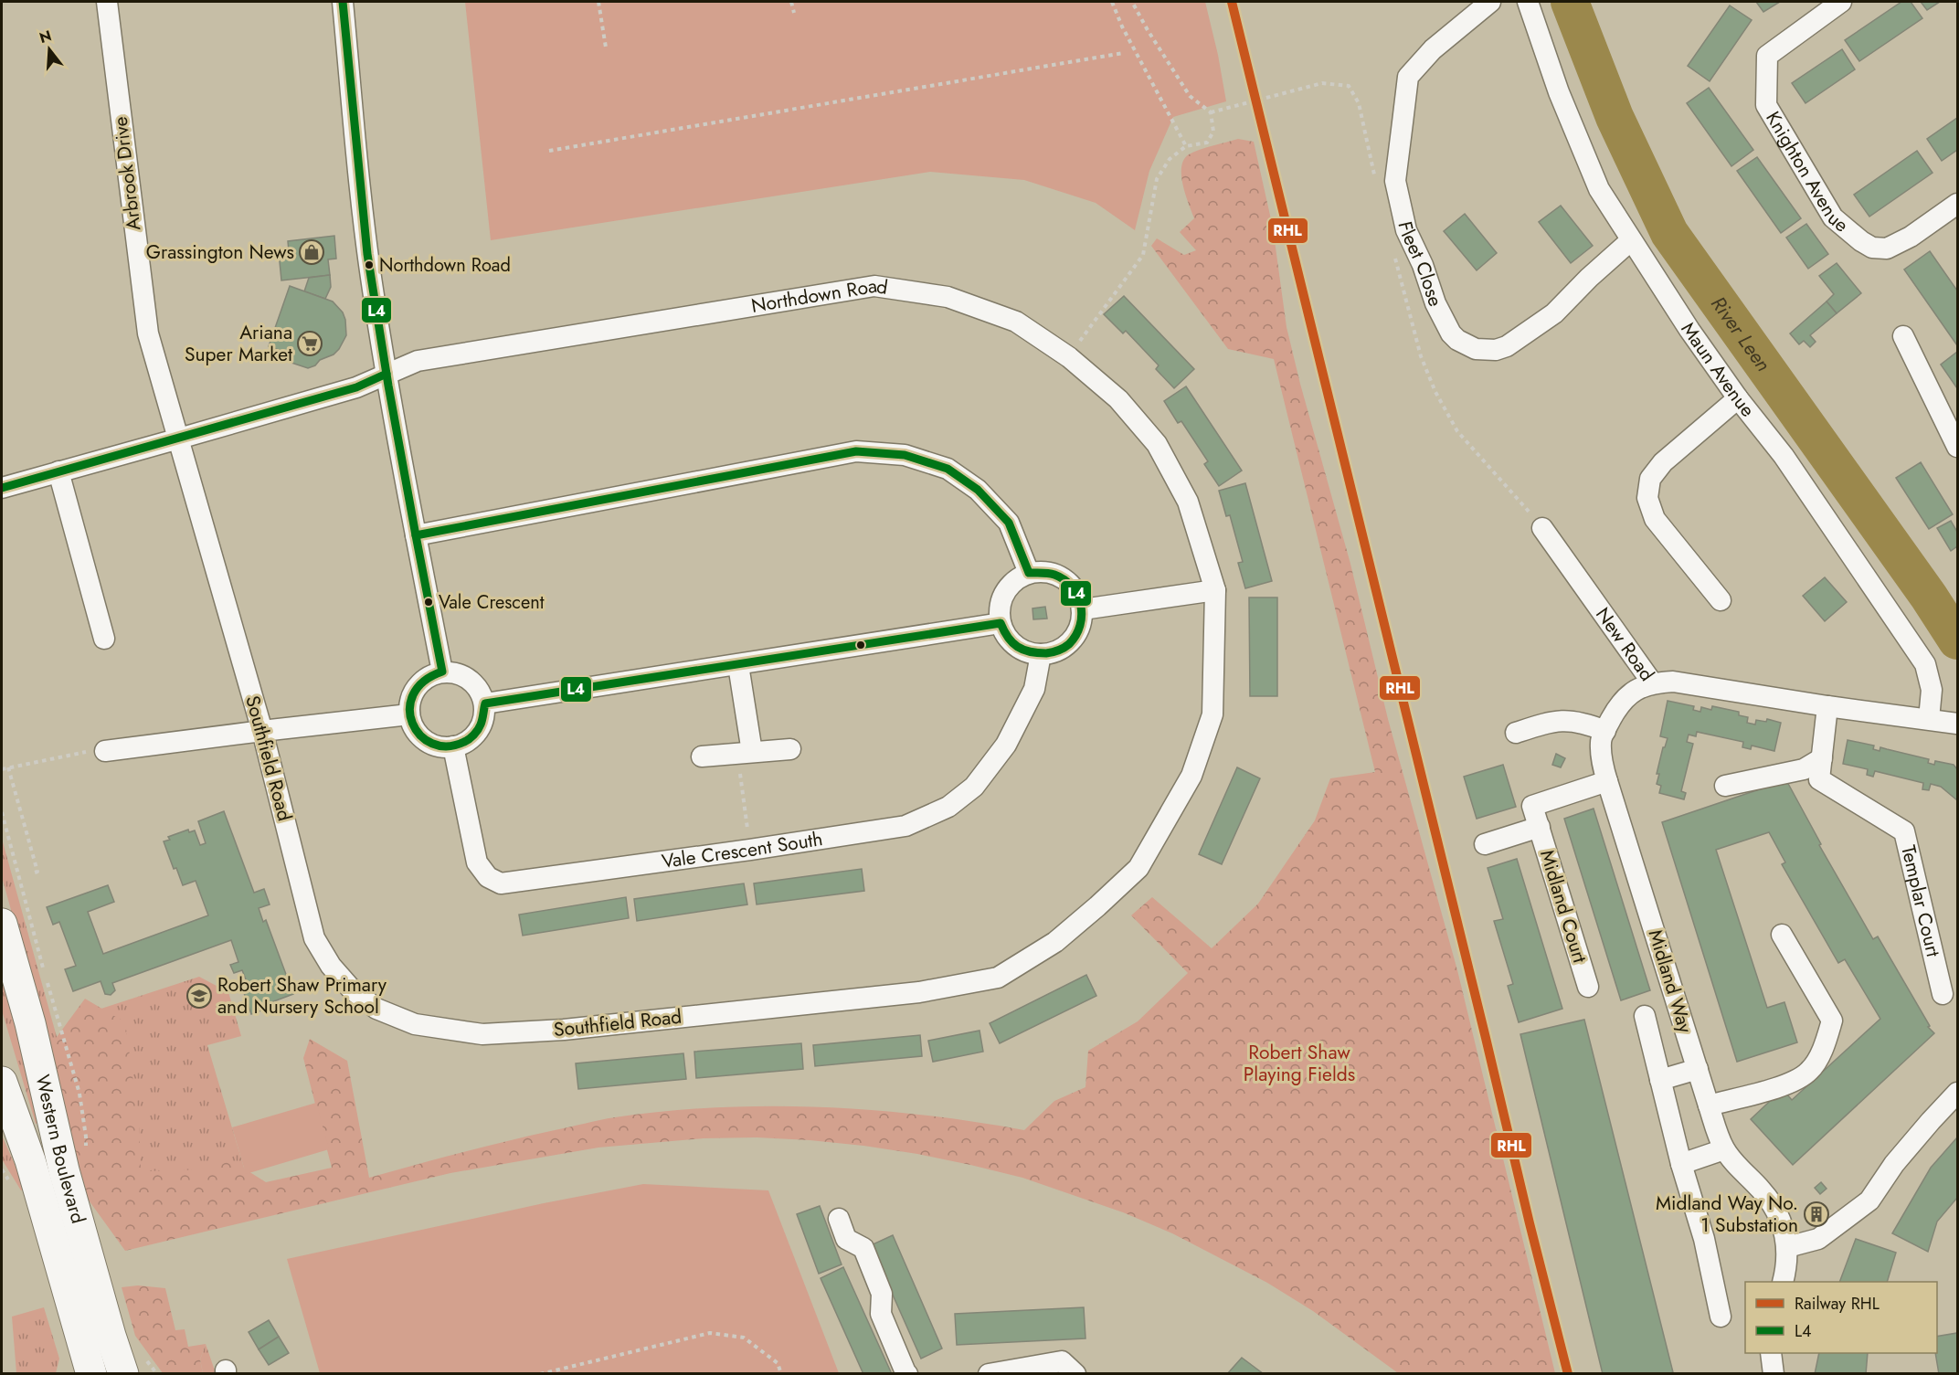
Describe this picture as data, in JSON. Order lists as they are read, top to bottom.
{
  "streets": {
    "highway": ["Western Boulevard"],
    "street": [
      "Knighton Avenue",
      "Arbrook Drive",
      "Fleet Close",
      "Northdown Road",
      "Maun Avenue",
      "New Road",
      "Southfield Road",
      "Vale Crescent South",
      "Templar Court",
      "Midland Court",
      "Midland Way"
    ]
  },
  "crossings": [
    ["Arbrook Drive", "Northdown Road"],
    ["Arbrook Drive", "Southfield Road"],
    ["Fleet Close", "Maun Avenue"],
    ["Northdown Road", "Southfield Road"],
    ["Maun Avenue", "New Road"],
    ["New Road", "Templar Court"],
    ["New Road", "Midland Way"],
    ["Midland Court", "Midland Way"]
  ],
  "water": ["River Leen"],
  "parks": ["Robert Shaw Playing Fields"],
  "places": {
    "shop": ["Grassington News"],
    "other": ["Northdown Road", "Vale Crescent"],
    "supermarket": ["Ariana Super Market"],
    "school or university": ["Robert Shaw Primary and Nursery School"],
    "building": ["Midland Way No. 1 Substation"]
  },
  "lines": ["rail line RHL", "transit line L4"],
  "legend": ["Railway RHL", "L4"],
  "north": "top"
}
